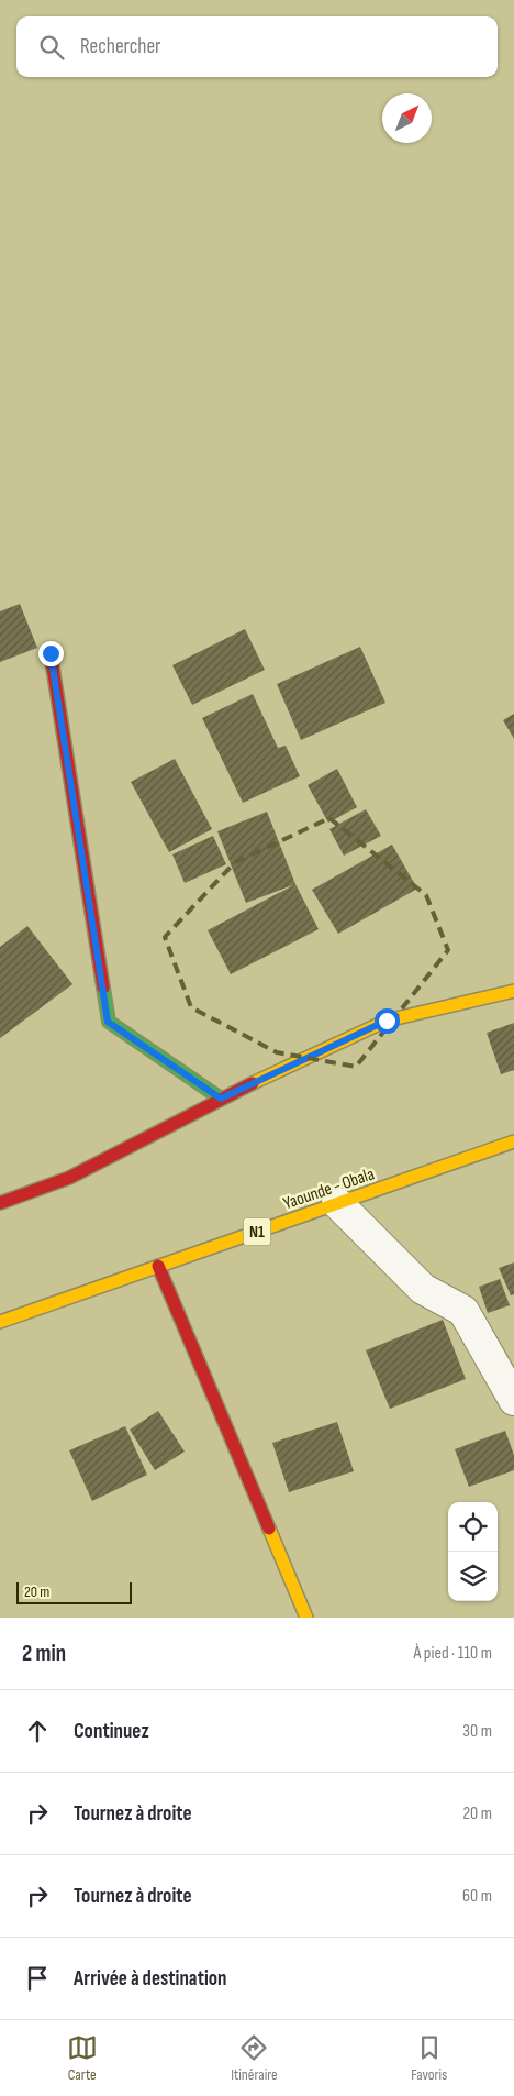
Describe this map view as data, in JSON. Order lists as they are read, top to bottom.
{
  "streets": {
    "main road": ["Yaounde - Obala", "N1"]
  },
  "scale_bar": "20 m",
  "north": "top right",
  "page": {
    "search": "Rechercher",
    "scale": "20 m",
    "heading": ["2 min", "À pied · 110 m"],
    "list": [
      ["Continuez", "30 m"],
      ["Tournez à droite", "20 m"],
      ["Tournez à droite", "60 m"],
      "Arrivée à destination"
    ],
    "nav": ["Carte", "Itinéraire", "Favoris"]
  }
}
